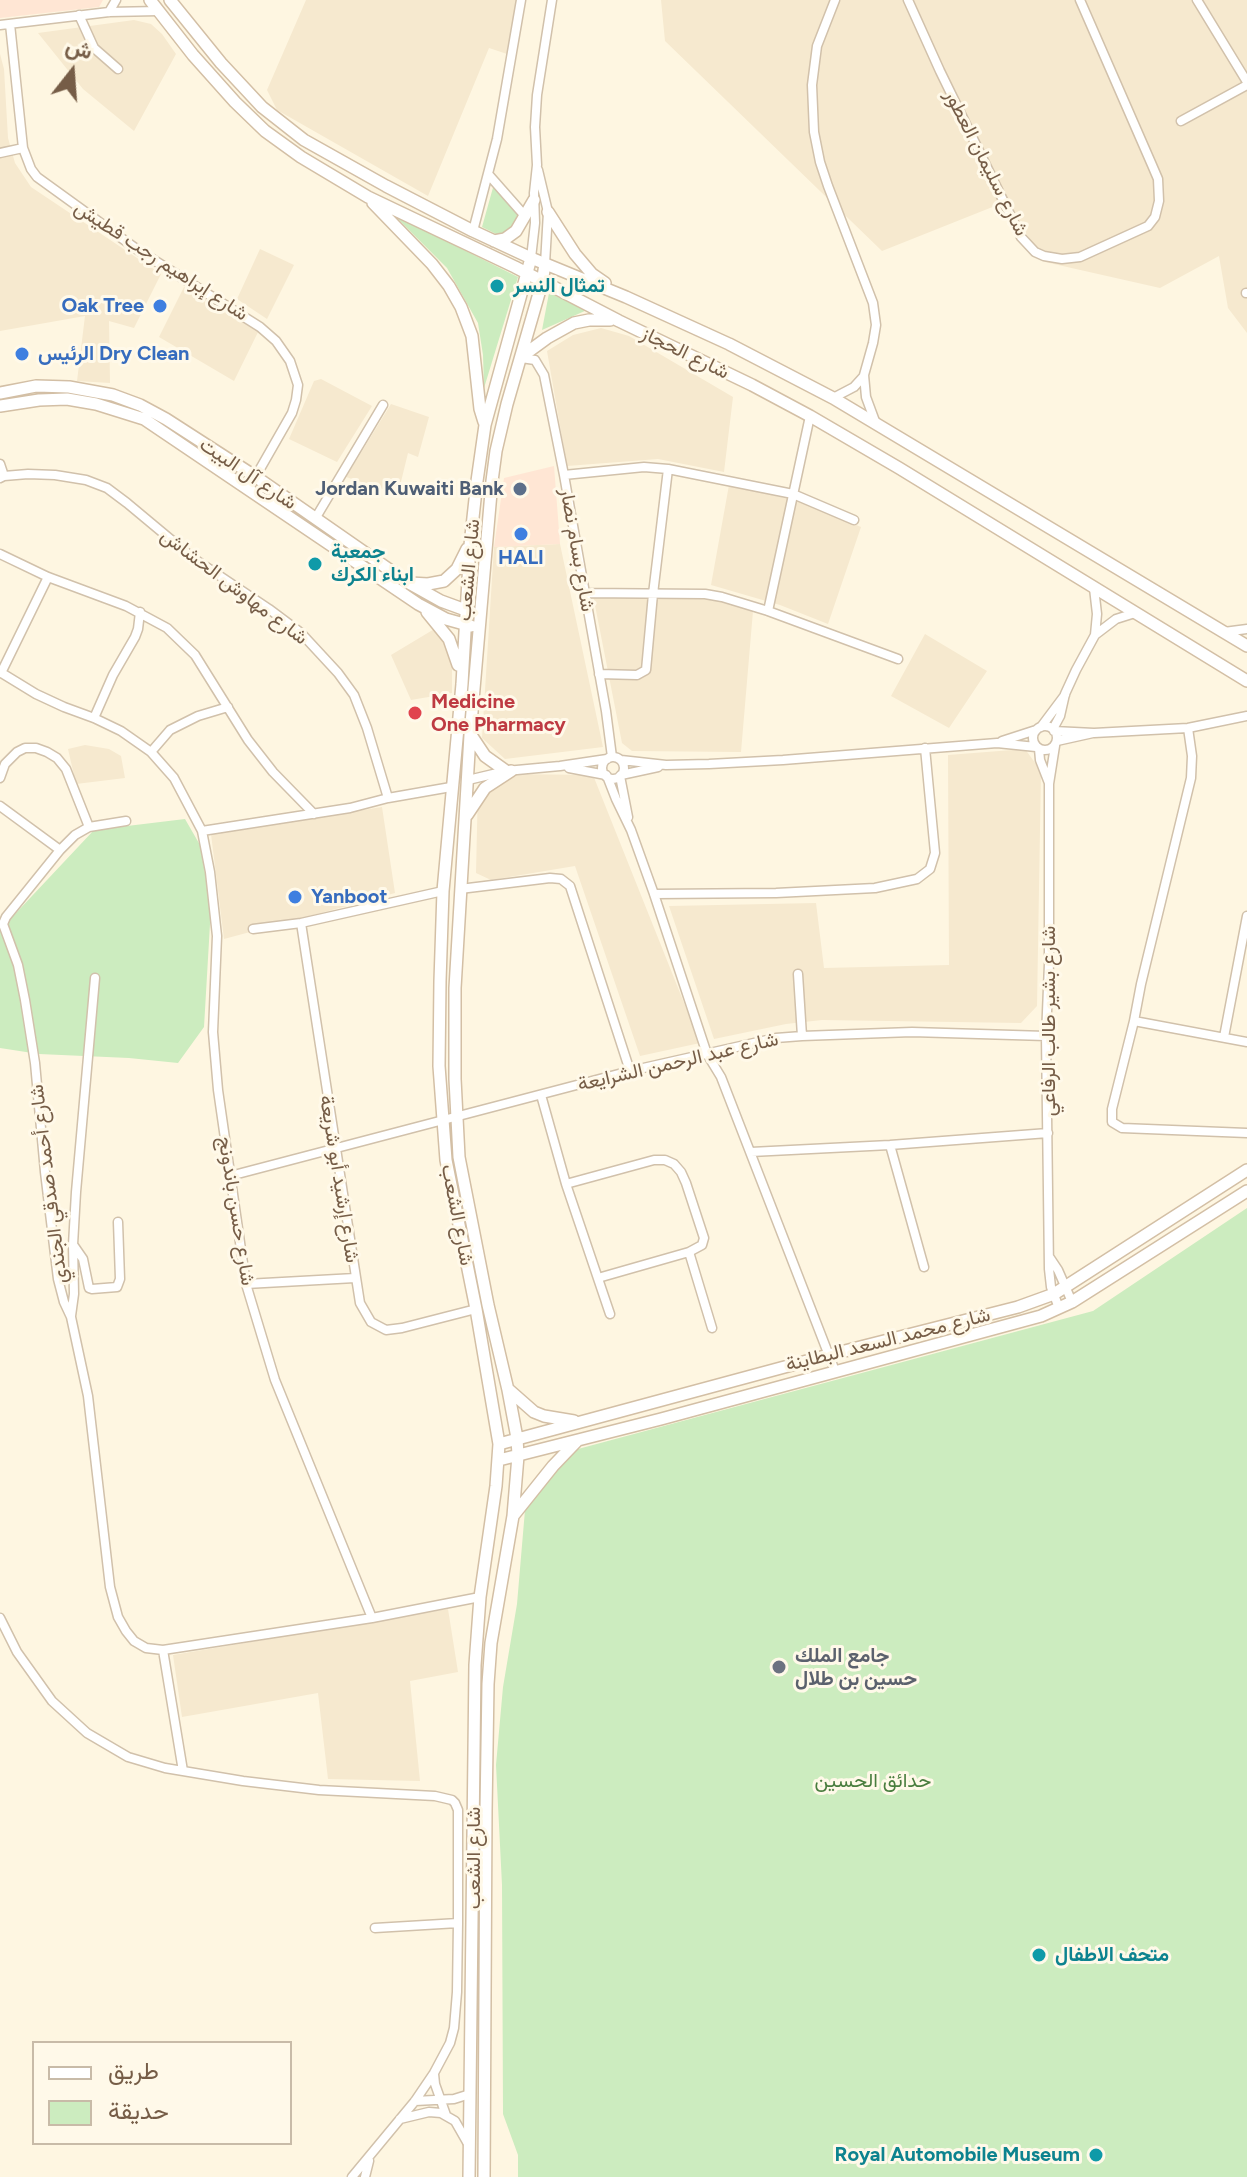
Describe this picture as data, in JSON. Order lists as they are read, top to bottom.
{
  "streets": {
    "main road": [
      "شارع الحجاز",
      "شارع آل البيت",
      "شارع الشعب",
      "شارع محمد السعد البطاينة"
    ],
    "street": [
      "شارع سليمان العطور",
      "شارع إبراهيم رجب قطيش",
      "شارع بسام نصار",
      "شارع مهاوش الحشاش",
      "شارع بشير طالب الرفاعي",
      "شارع عبد الرحمن الشرايعة",
      "شارع إرشيد أبو شريعة",
      "شارع أحمد صدقي الجندي",
      "شارع حسن باندونج"
    ]
  },
  "crossings": [
    ["شارع إبراهيم رجب قطيش", "شارع آل البيت"],
    ["شارع الحجاز", "شارع الشعب"],
    ["شارع آل البيت", "شارع الشعب"],
    ["شارع بسام نصار", "شارع الشعب"],
    ["شارع الشعب", "شارع عبد الرحمن الشرايعة"],
    ["شارع الشعب", "شارع إرشيد أبو شريعة"],
    ["شارع الشعب", "شارع محمد السعد البطاينة"],
    ["شارع بشير طالب الرفاعي", "شارع عبد الرحمن الشرايعة"],
    ["شارع بشير طالب الرفاعي", "شارع محمد السعد البطاينة"],
    ["شارع عبد الرحمن الشرايعة", "شارع إرشيد أبو شريعة"],
    ["شارع عبد الرحمن الشرايعة", "شارع حسن باندونج"]
  ],
  "parks": ["حدائق الحسين"],
  "places": [
    "تمثال النسر",
    "Oak Tree",
    "الرئيس Dry Clean",
    "Jordan Kuwaiti Bank",
    "HALI",
    "جمعية ابناء الكرك",
    "Medicine One Pharmacy",
    "Yanboot",
    "جامع الملك حسين بن طلال",
    "متحف الاطفال",
    "Royal Automobile Museum"
  ],
  "legend": ["طريق", "حديقة"],
  "north": "top"
}
